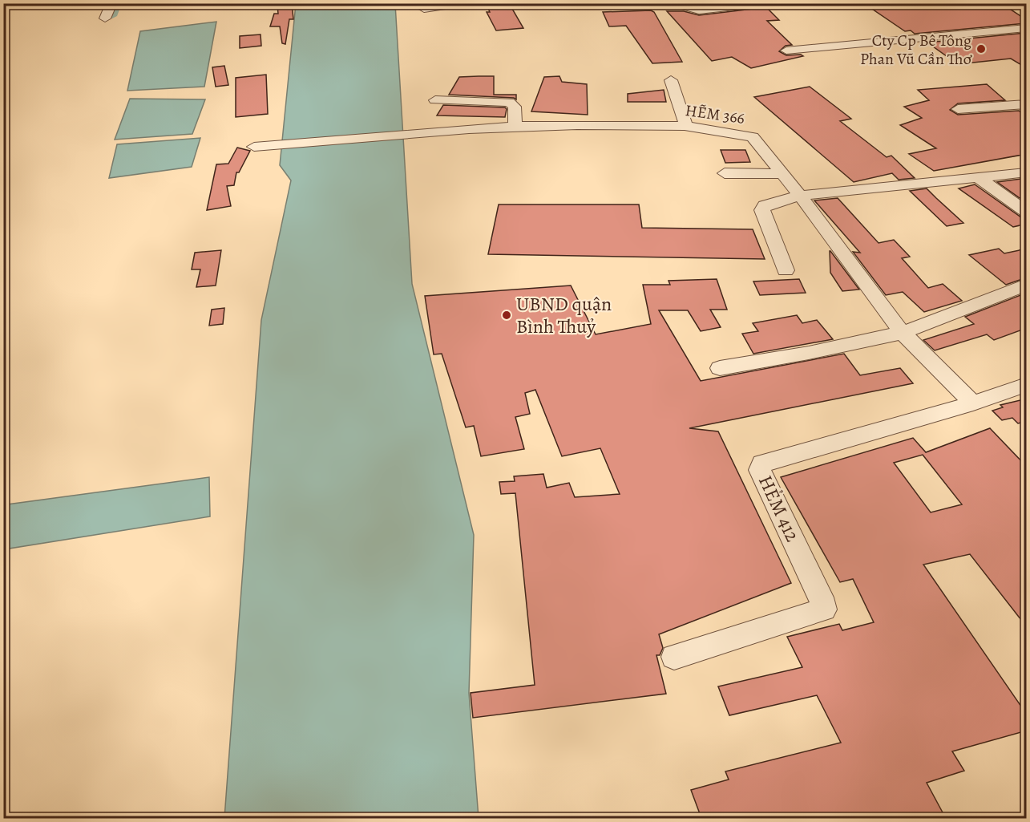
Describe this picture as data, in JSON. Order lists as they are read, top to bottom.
{
  "streets": {
    "street": ["HẼM 366", "HẺM 412"]
  },
  "crossings": [
    ["HẼM 366", "HẺM 412"]
  ],
  "places": ["Cty Cp Bê Tông Phan Vũ Cần Thơ", "UBND quận Bình Thuỷ"]
}
